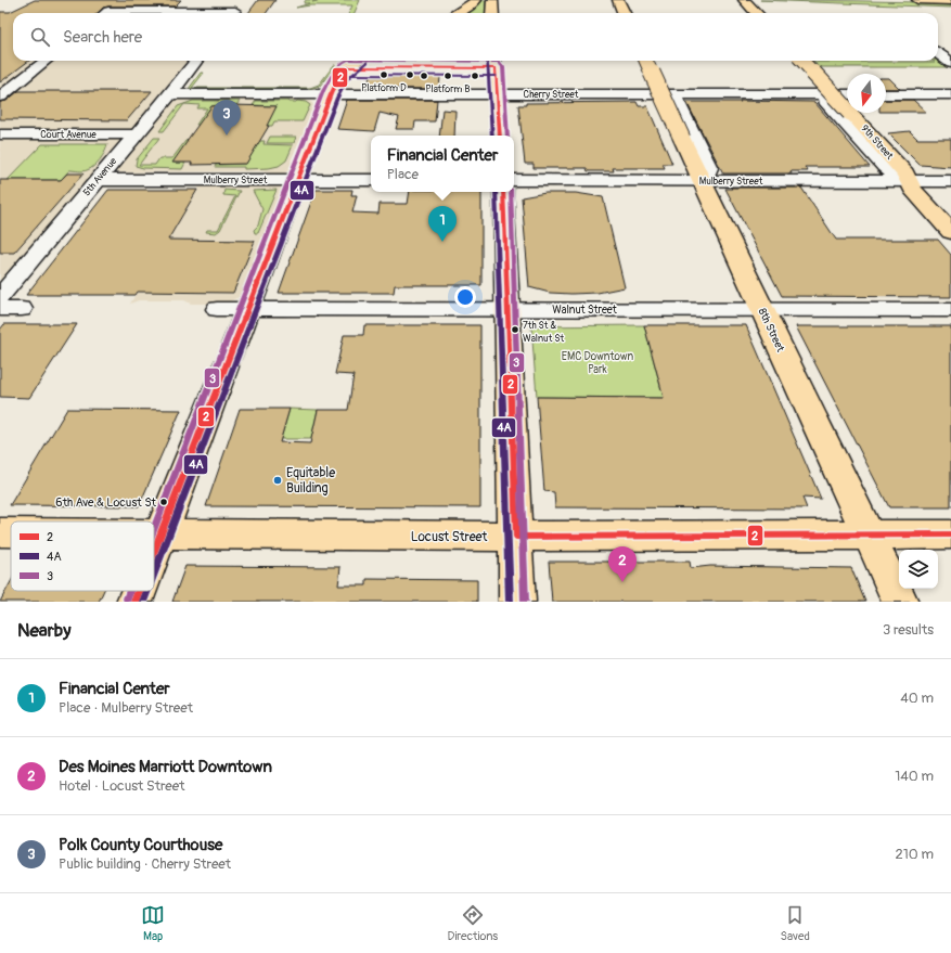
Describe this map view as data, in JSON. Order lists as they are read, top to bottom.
{
  "streets": {
    "main road": ["9th Street", "8th Street", "Locust Street"],
    "street": [
      "Cherry Street",
      "Court Avenue",
      "5th Avenue",
      "Mulberry Street",
      "Walnut Street"
    ]
  },
  "crossings": [
    ["Cherry Street", "5th Avenue"],
    ["Court Avenue", "5th Avenue"],
    ["9th Street", "Mulberry Street"],
    ["5th Avenue", "Mulberry Street"],
    ["Mulberry Street", "8th Street"],
    ["Walnut Street", "8th Street"],
    ["8th Street", "Locust Street"]
  ],
  "parks": ["EMC Downtown Park"],
  "places": [
    "Platform D",
    "Platform B",
    "7th St & Walnut St",
    "Equitable Building",
    "6th Ave & Locust St"
  ],
  "lines": ["transit line 4A", "transit line 3", "transit line 2"],
  "legend": ["2", "4A", "3"],
  "north": "bottom",
  "page": {
    "search": "Search here",
    "pins": ["3", "1", "2"],
    "popup": ["Financial Center", "Place"],
    "heading": ["Nearby", "3 results"],
    "list": [
      {
        "mark": "1",
        "name": "Financial Center",
        "note": "Place · Mulberry Street",
        "value": "40 m"
      },
      {
        "mark": "2",
        "name": "Des Moines Marriott Downtown",
        "note": "Hotel · Locust Street",
        "value": "140 m"
      },
      {
        "mark": "3",
        "name": "Polk County Courthouse",
        "note": "Public building · Cherry Street",
        "value": "210 m"
      }
    ],
    "nav": ["Map", "Directions", "Saved"]
  }
}
